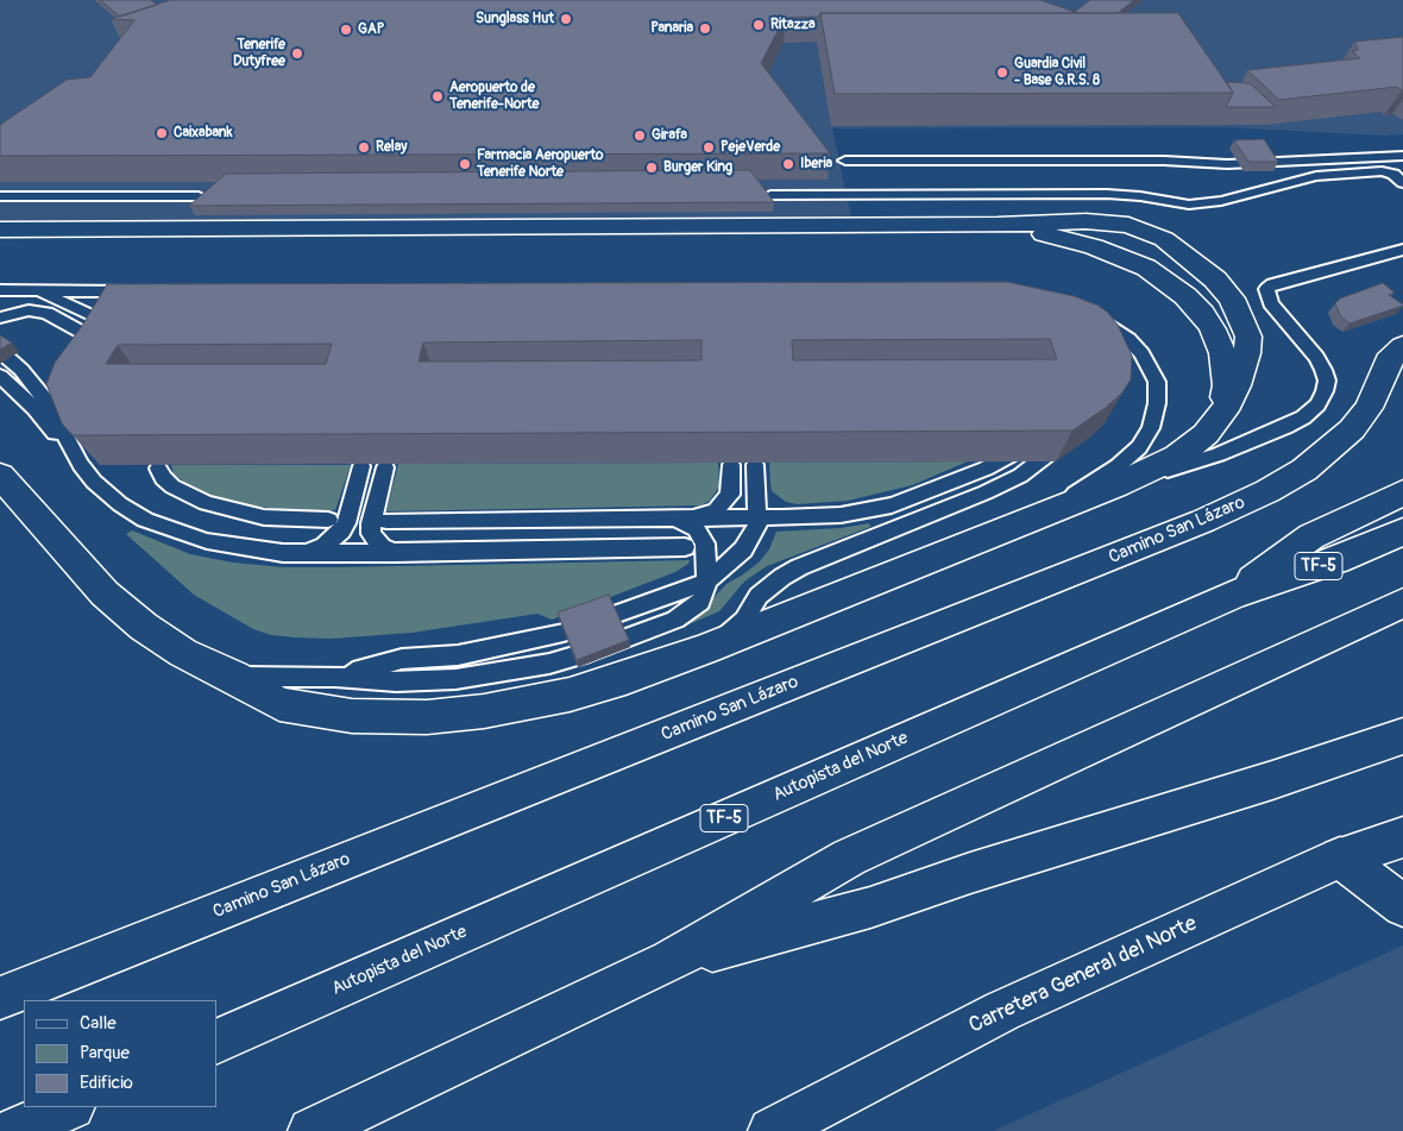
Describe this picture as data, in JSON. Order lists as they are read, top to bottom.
{
  "streets": {
    "main road": [
      "Camino San Lázaro",
      "TF-5",
      "Autopista del Norte",
      "Carretera General del Norte"
    ]
  },
  "places": [
    "Sunglass Hut",
    "Ritazza",
    "Panaria",
    "GAP",
    "Tenerife Dutyfree",
    "Guardia Civil - Base G.R.S. 8",
    "Aeropuerto de Tenerife-Norte",
    "Caixabank",
    "Girafa",
    "Relay",
    "PejeVerde",
    "Farmacia Aeropuerto Tenerife Norte",
    "Iberia",
    "Burger King"
  ],
  "legend": ["Calle", "Parque", "Edificio"]
}
